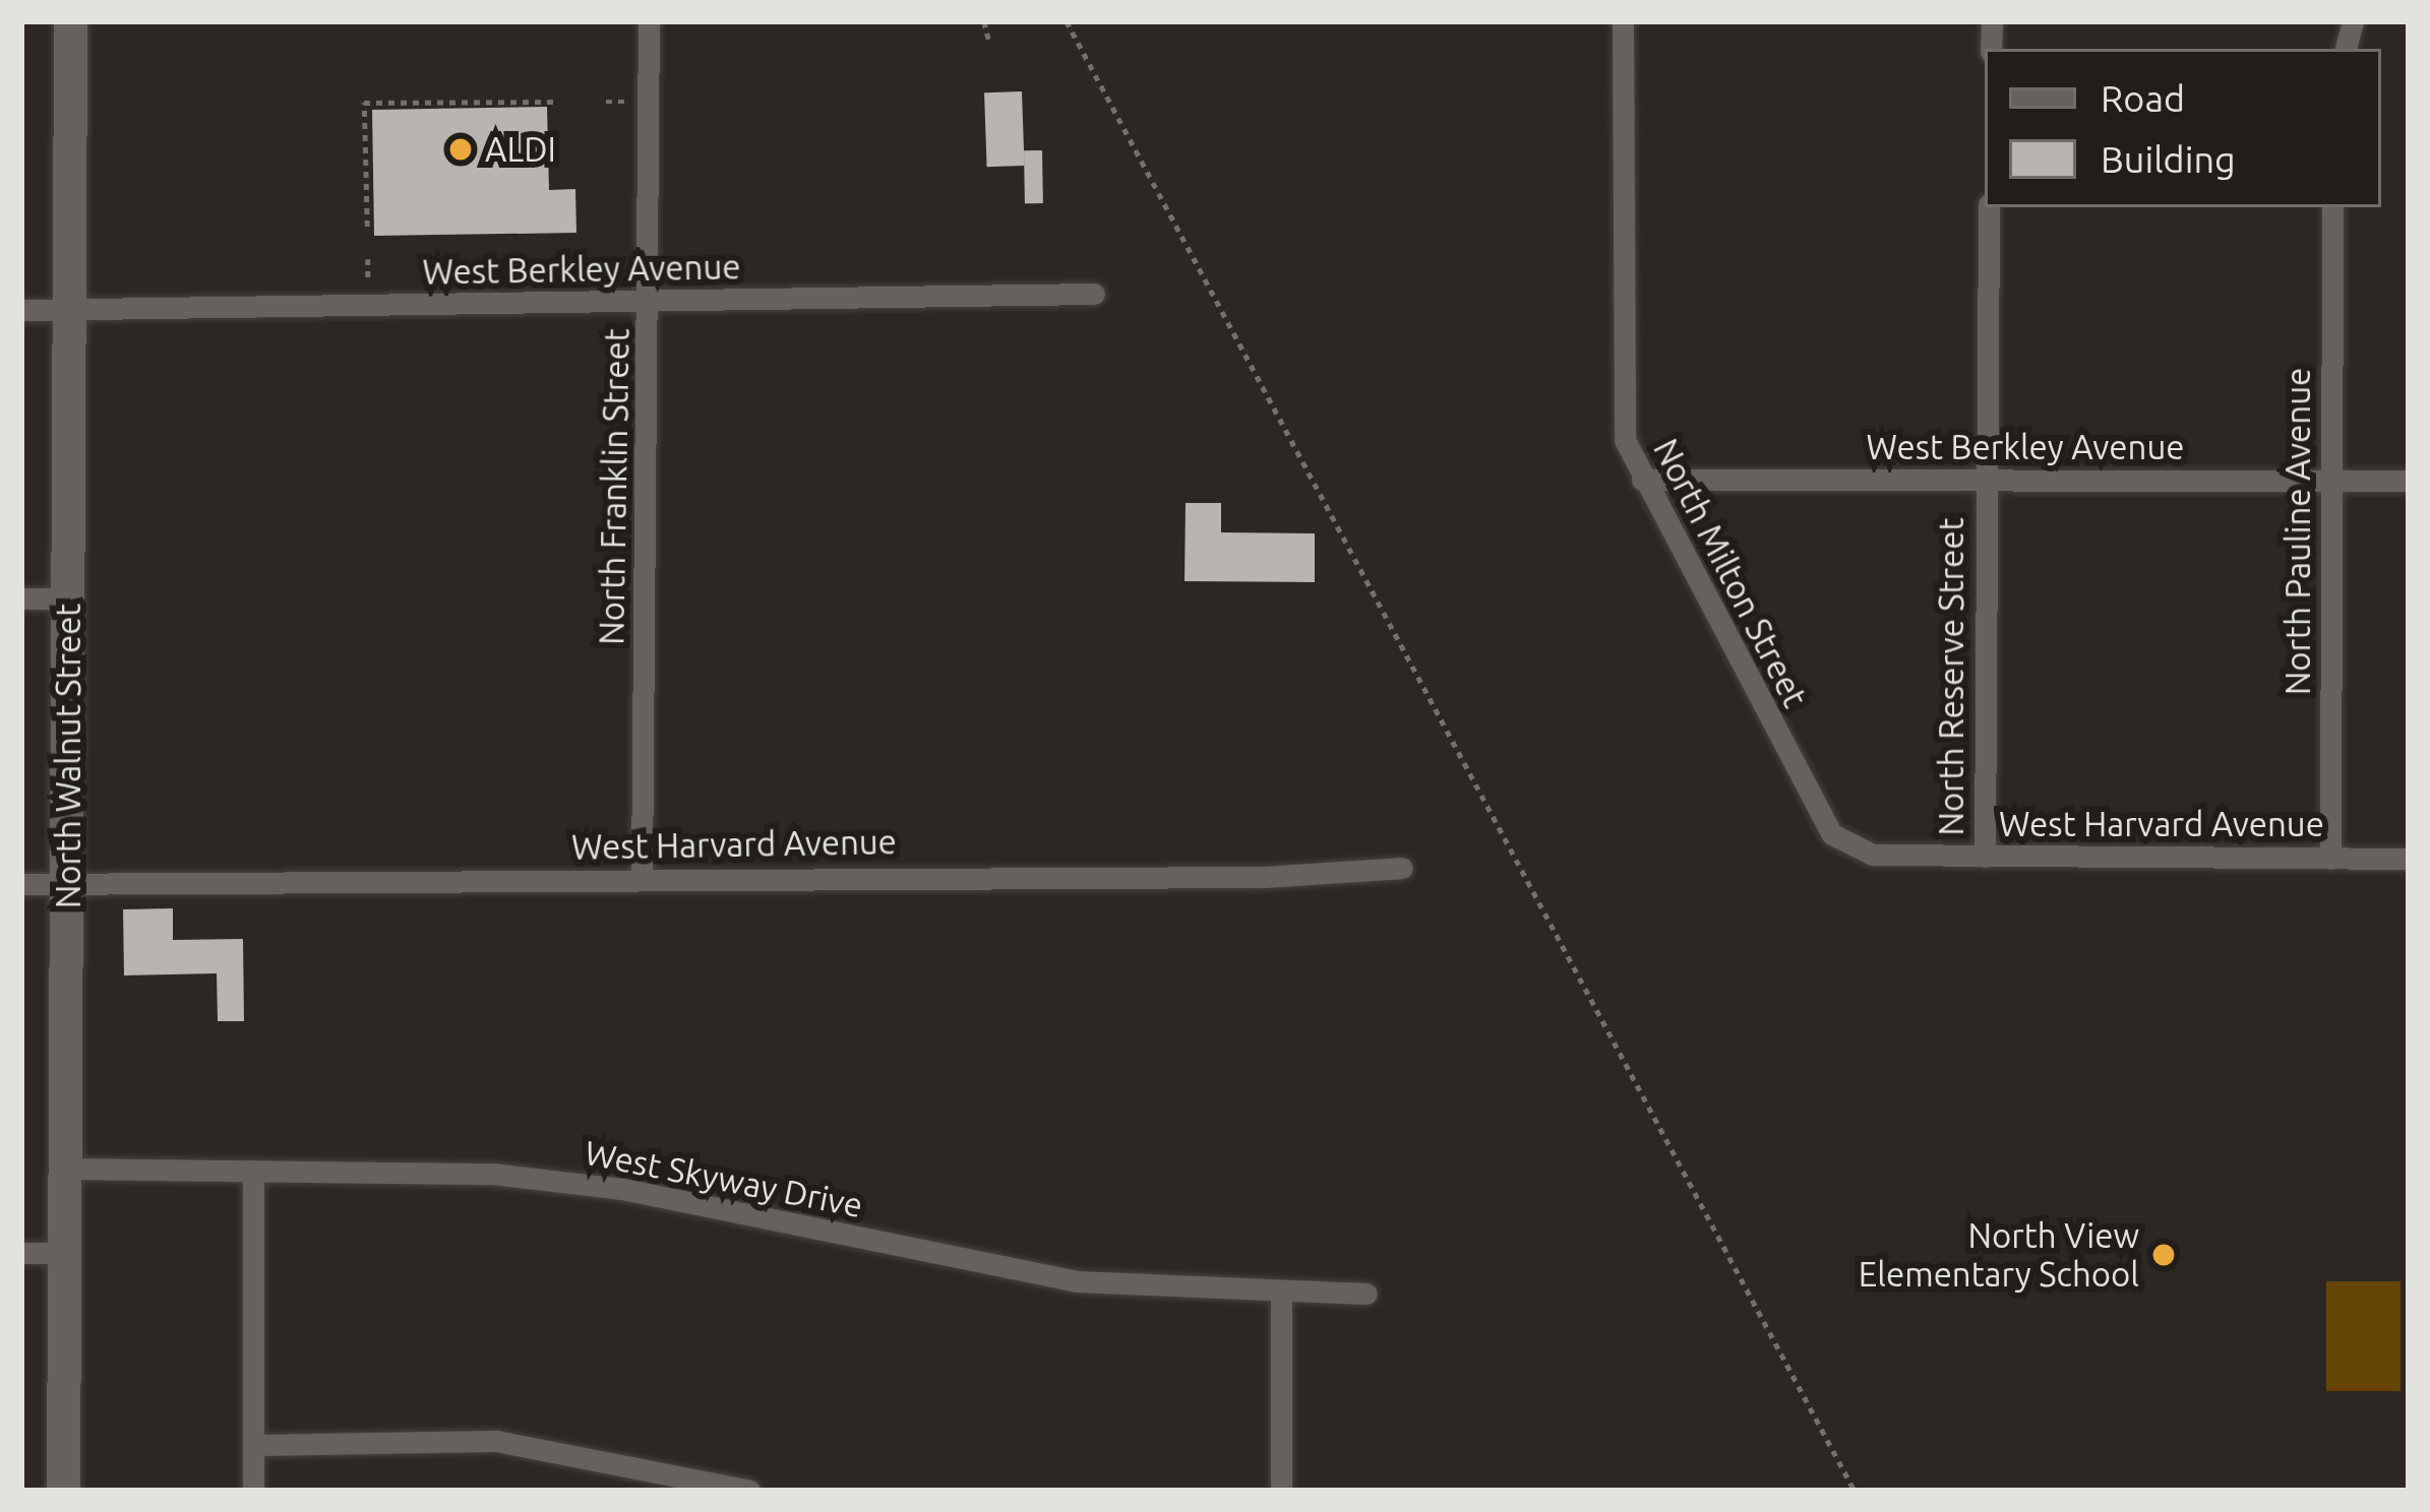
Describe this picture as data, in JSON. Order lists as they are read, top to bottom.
{
  "streets": {
    "main road": ["North Walnut Street"],
    "street": [
      "West Berkley Avenue",
      "North Franklin Street",
      "North Pauline Avenue",
      "North Milton Street",
      "North Reserve Street",
      "West Harvard Avenue",
      "West Skyway Drive"
    ]
  },
  "crossings": [
    ["West Berkley Avenue", "North Franklin Street"],
    ["West Berkley Avenue", "North Pauline Avenue"],
    ["West Berkley Avenue", "North Milton Street"],
    ["West Berkley Avenue", "North Reserve Street"],
    ["West Berkley Avenue", "North Walnut Street"],
    ["North Franklin Street", "West Harvard Avenue"],
    ["North Pauline Avenue", "West Harvard Avenue"],
    ["North Milton Street", "West Harvard Avenue"],
    ["North Reserve Street", "West Harvard Avenue"],
    ["North Walnut Street", "West Harvard Avenue"],
    ["North Walnut Street", "West Skyway Drive"]
  ],
  "places": ["ALDI", "North View Elementary School"],
  "legend": ["Road", "Building"]
}
